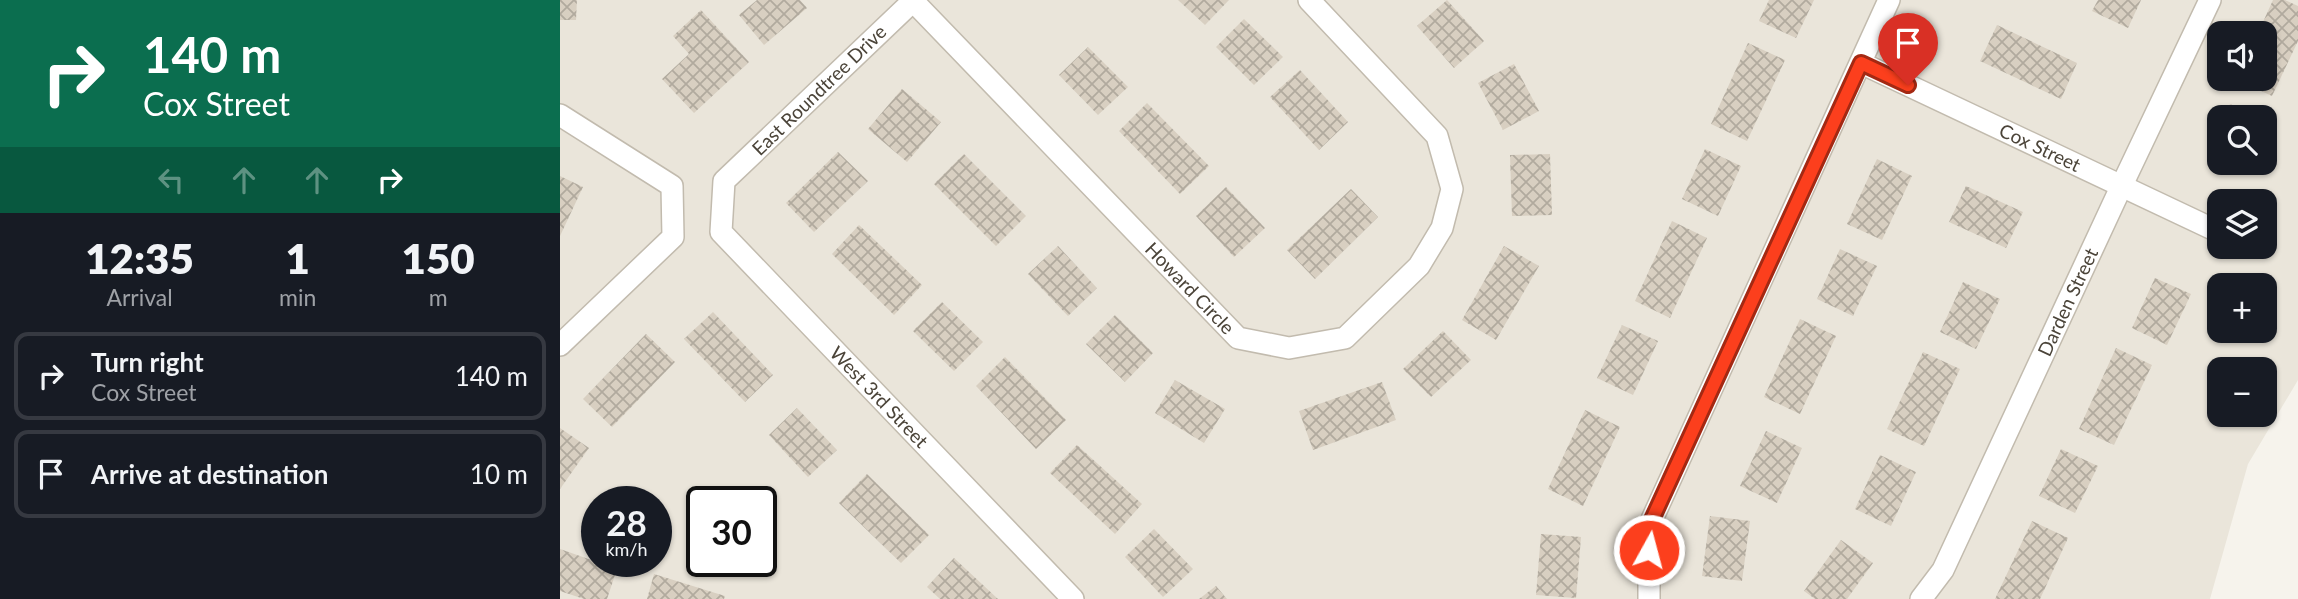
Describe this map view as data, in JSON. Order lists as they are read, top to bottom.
{
  "streets": {
    "street": [
      "East Roundtree Drive",
      "Cox Street",
      "Howard Circle",
      "Darden Street",
      "West 3rd Street"
    ]
  },
  "crossings": [
    ["East Roundtree Drive", "Howard Circle"],
    ["East Roundtree Drive", "West 3rd Street"],
    ["Cox Street", "Darden Street"]
  ],
  "page": {
    "turn": ["140 m", "Cox Street"],
    "map_buttons": ["+", "−"],
    "eta": [
      "12:35",
      "Arrival",
      "1",
      "min",
      "150",
      "m"
    ],
    "list": [
      {
        "name": "Turn right",
        "note": "Cox Street",
        "value": "140 m"
      },
      {
        "name": "Arrive at destination",
        "value": "10 m"
      }
    ],
    "speed": "28 km/h",
    "limit": "30"
  }
}
